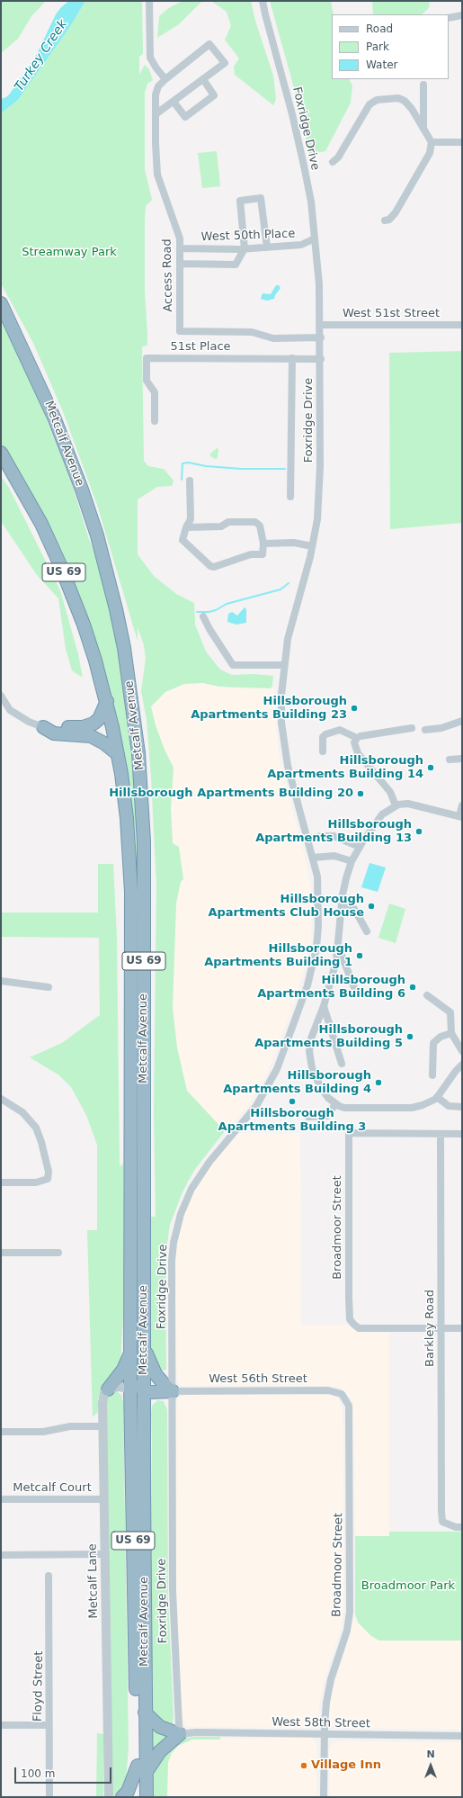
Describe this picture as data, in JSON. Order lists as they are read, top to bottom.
{
  "streets": {
    "highway": ["Metcalf Avenue", "US 69"],
    "street": [
      "Foxridge Drive",
      "West 50th Place",
      "Access Road",
      "West 51st Street",
      "51st Place",
      "Broadmoor Street",
      "Barkley Road",
      "West 56th Street",
      "Metcalf Court",
      "Metcalf Lane",
      "Floyd Street",
      "West 58th Street"
    ]
  },
  "crossings": [
    ["Foxridge Drive", "West 50th Place"],
    ["Foxridge Drive", "Access Road"],
    ["Foxridge Drive", "West 51st Street"],
    ["Foxridge Drive", "51st Place"],
    ["Foxridge Drive", "West 56th Street"],
    ["Foxridge Drive", "West 58th Street"],
    ["West 50th Place", "Access Road"],
    ["Broadmoor Street", "Barkley Road"],
    ["Broadmoor Street", "West 56th Street"],
    ["Broadmoor Street", "West 58th Street"],
    ["Metcalf Court", "Metcalf Lane"]
  ],
  "water": ["Turkey Creek"],
  "parks": ["Streamway Park", "Broadmoor Park"],
  "places": [
    "Hillsborough Apartments Building 23",
    "Hillsborough Apartments Building 14",
    "Hillsborough Apartments Building 20",
    "Hillsborough Apartments Building 13",
    "Hillsborough Apartments Club House",
    "Hillsborough Apartments Building 1",
    "Hillsborough Apartments Building 6",
    "Hillsborough Apartments Building 5",
    "Hillsborough Apartments Building 4",
    "Hillsborough Apartments Building 3",
    "Village Inn"
  ],
  "legend": ["Road", "Park", "Water"],
  "scale_bar": "100 m",
  "north": "top"
}
